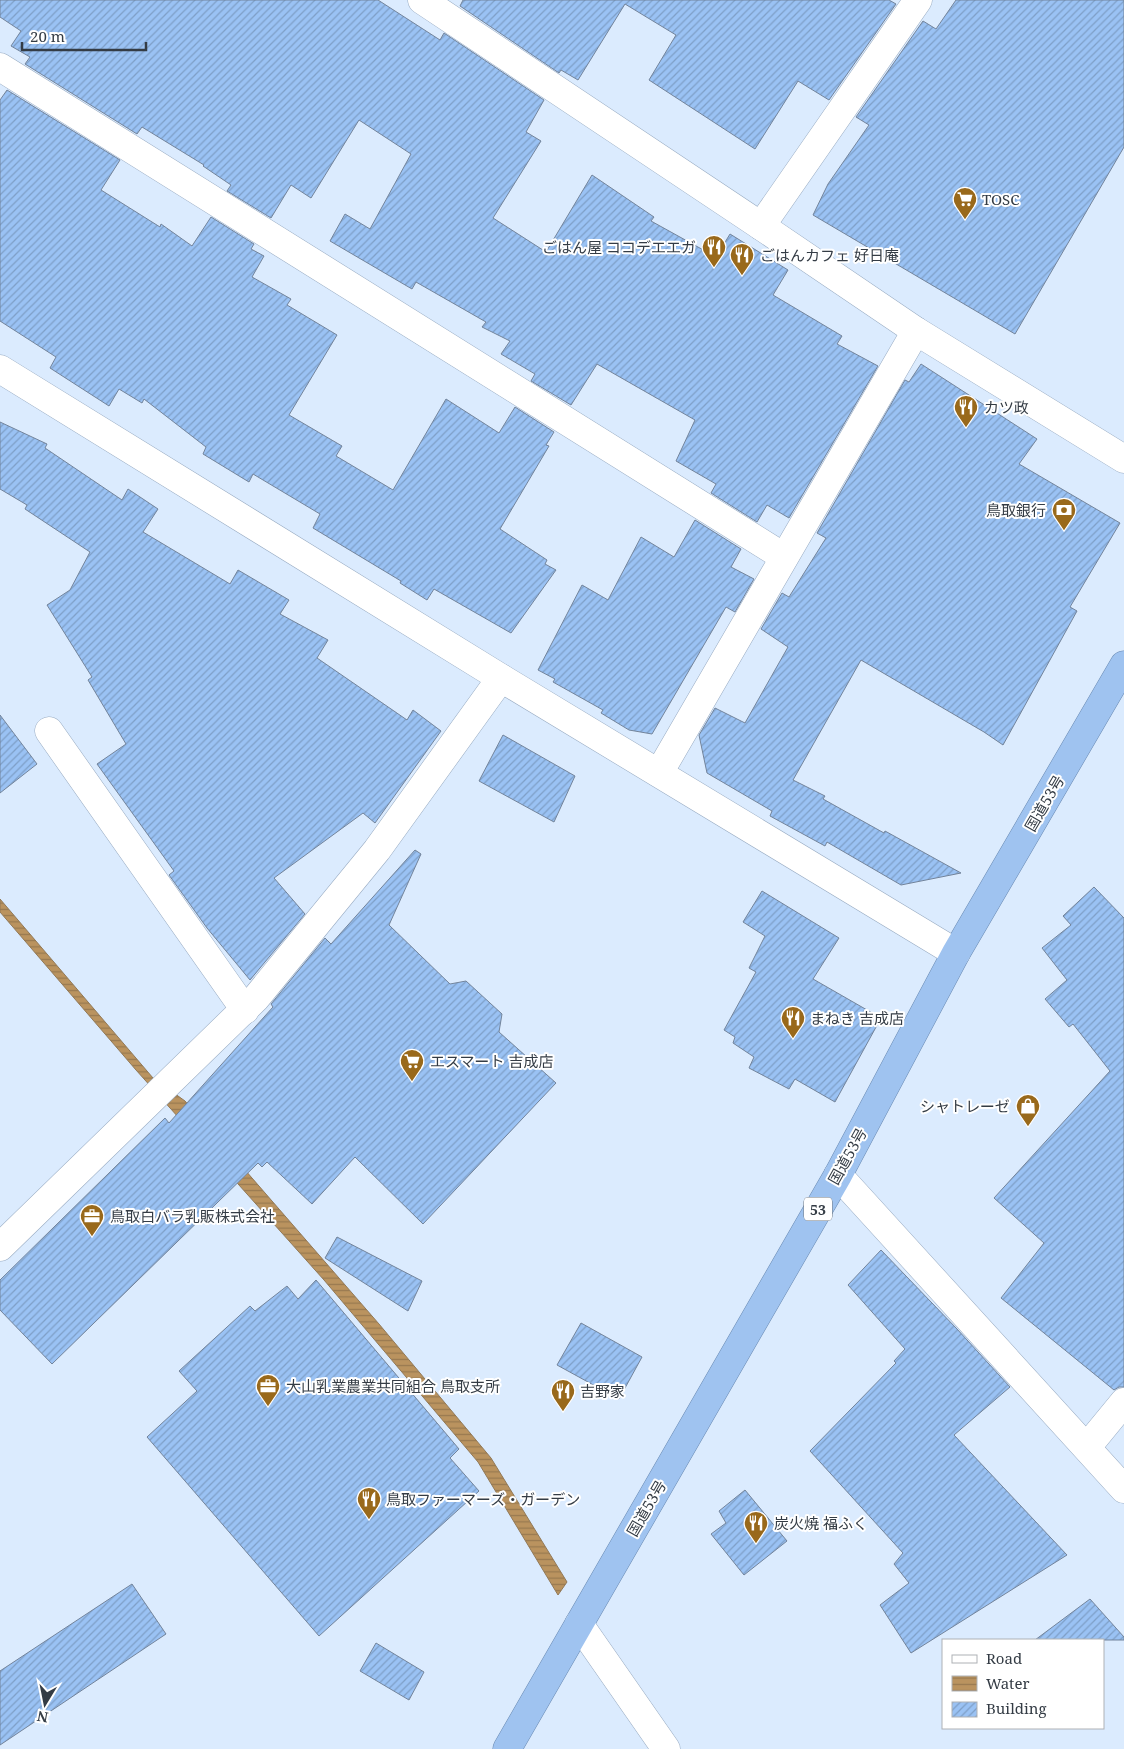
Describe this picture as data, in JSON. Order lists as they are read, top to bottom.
{
  "streets": {
    "highway": ["国道53号", "53"]
  },
  "places": {
    "supermarket": ["TOSC", "エスマート 吉成店"],
    "restaurant": [
      "ごはん屋 ココデエエガ",
      "ごはんカフェ 好日庵",
      "カツ政",
      "まねき 吉成店",
      "吉野家",
      "鳥取ファーマーズ・ガーデン",
      "炭火焼 福ふく"
    ],
    "bank": ["鳥取銀行"],
    "shop": ["シャトレーゼ"],
    "office": ["鳥取白バラ乳販株式会社", "大山乳業農業共同組合 鳥取支所"]
  },
  "legend": ["Road", "Water", "Building"],
  "scale_bar": "20 m",
  "north": "bottom"
}
